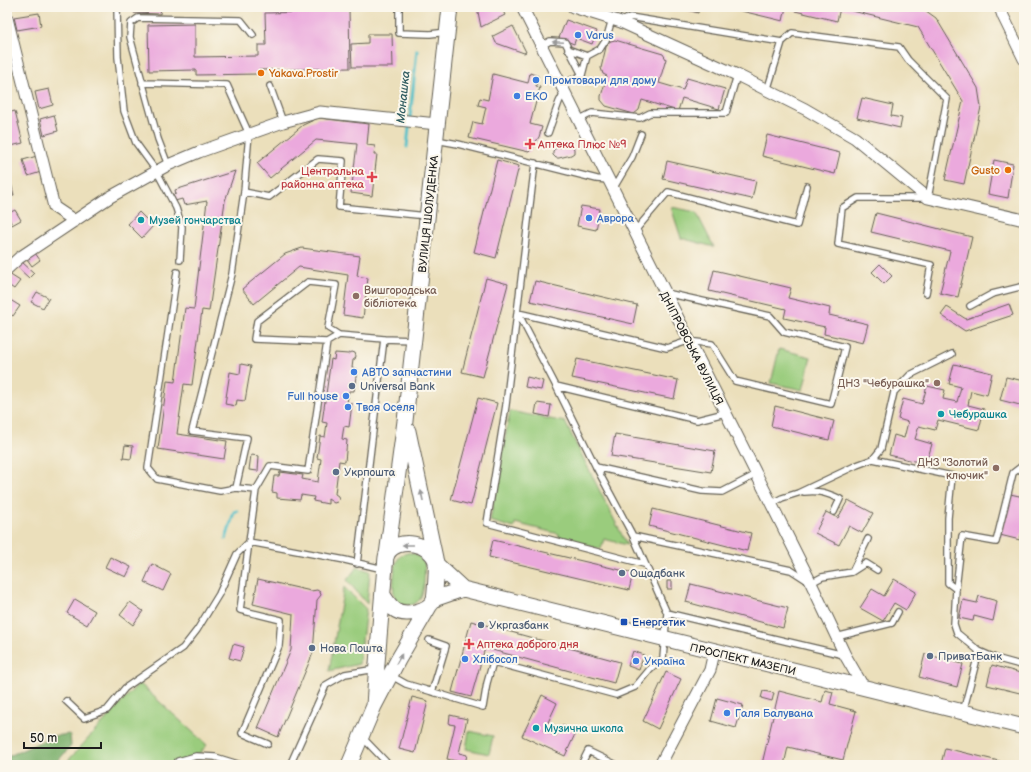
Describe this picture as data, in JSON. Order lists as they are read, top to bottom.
{
  "streets": {
    "main road": ["ВУЛИЦЯ ШОЛУДЕНКА", "ПРОСПЕКТ МАЗЕПИ"],
    "street": ["ДНІПРОВСЬКА ВУЛИЦЯ"]
  },
  "crossings": [
    ["ВУЛИЦЯ ШОЛУДЕНКА", "ПРОСПЕКТ МАЗЕПИ"],
    ["ДНІПРОВСЬКА ВУЛИЦЯ", "ПРОСПЕКТ МАЗЕПИ"]
  ],
  "water": ["Монашка"],
  "places": {
    "other": [
      "Varus",
      "Yakava.Prostir",
      "Промтовари для дому",
      "EKO",
      "Gusto",
      "Аврора",
      "Музей гончарства",
      "Вишгородська бібліотека",
      "АВТО запчастини",
      "ДНЗ \"Чебурашка\"",
      "Universal Bank",
      "Full house",
      "Твоя Оселя",
      "Чебурашка",
      "ДНЗ \"Золотий ключик\"",
      "Укрпошта",
      "Ощадбанк",
      "Укргазбанк",
      "Нова Пошта",
      "ПриватБанк",
      "Хлібосол",
      "Україна",
      "Галя Балувана",
      "Музична школа"
    ],
    "health": ["Аптека Плюс №9", "Центральна районна аптека", "Аптека доброго дня"],
    "transit": ["Енергетик"]
  },
  "scale_bar": "50 m"
}
